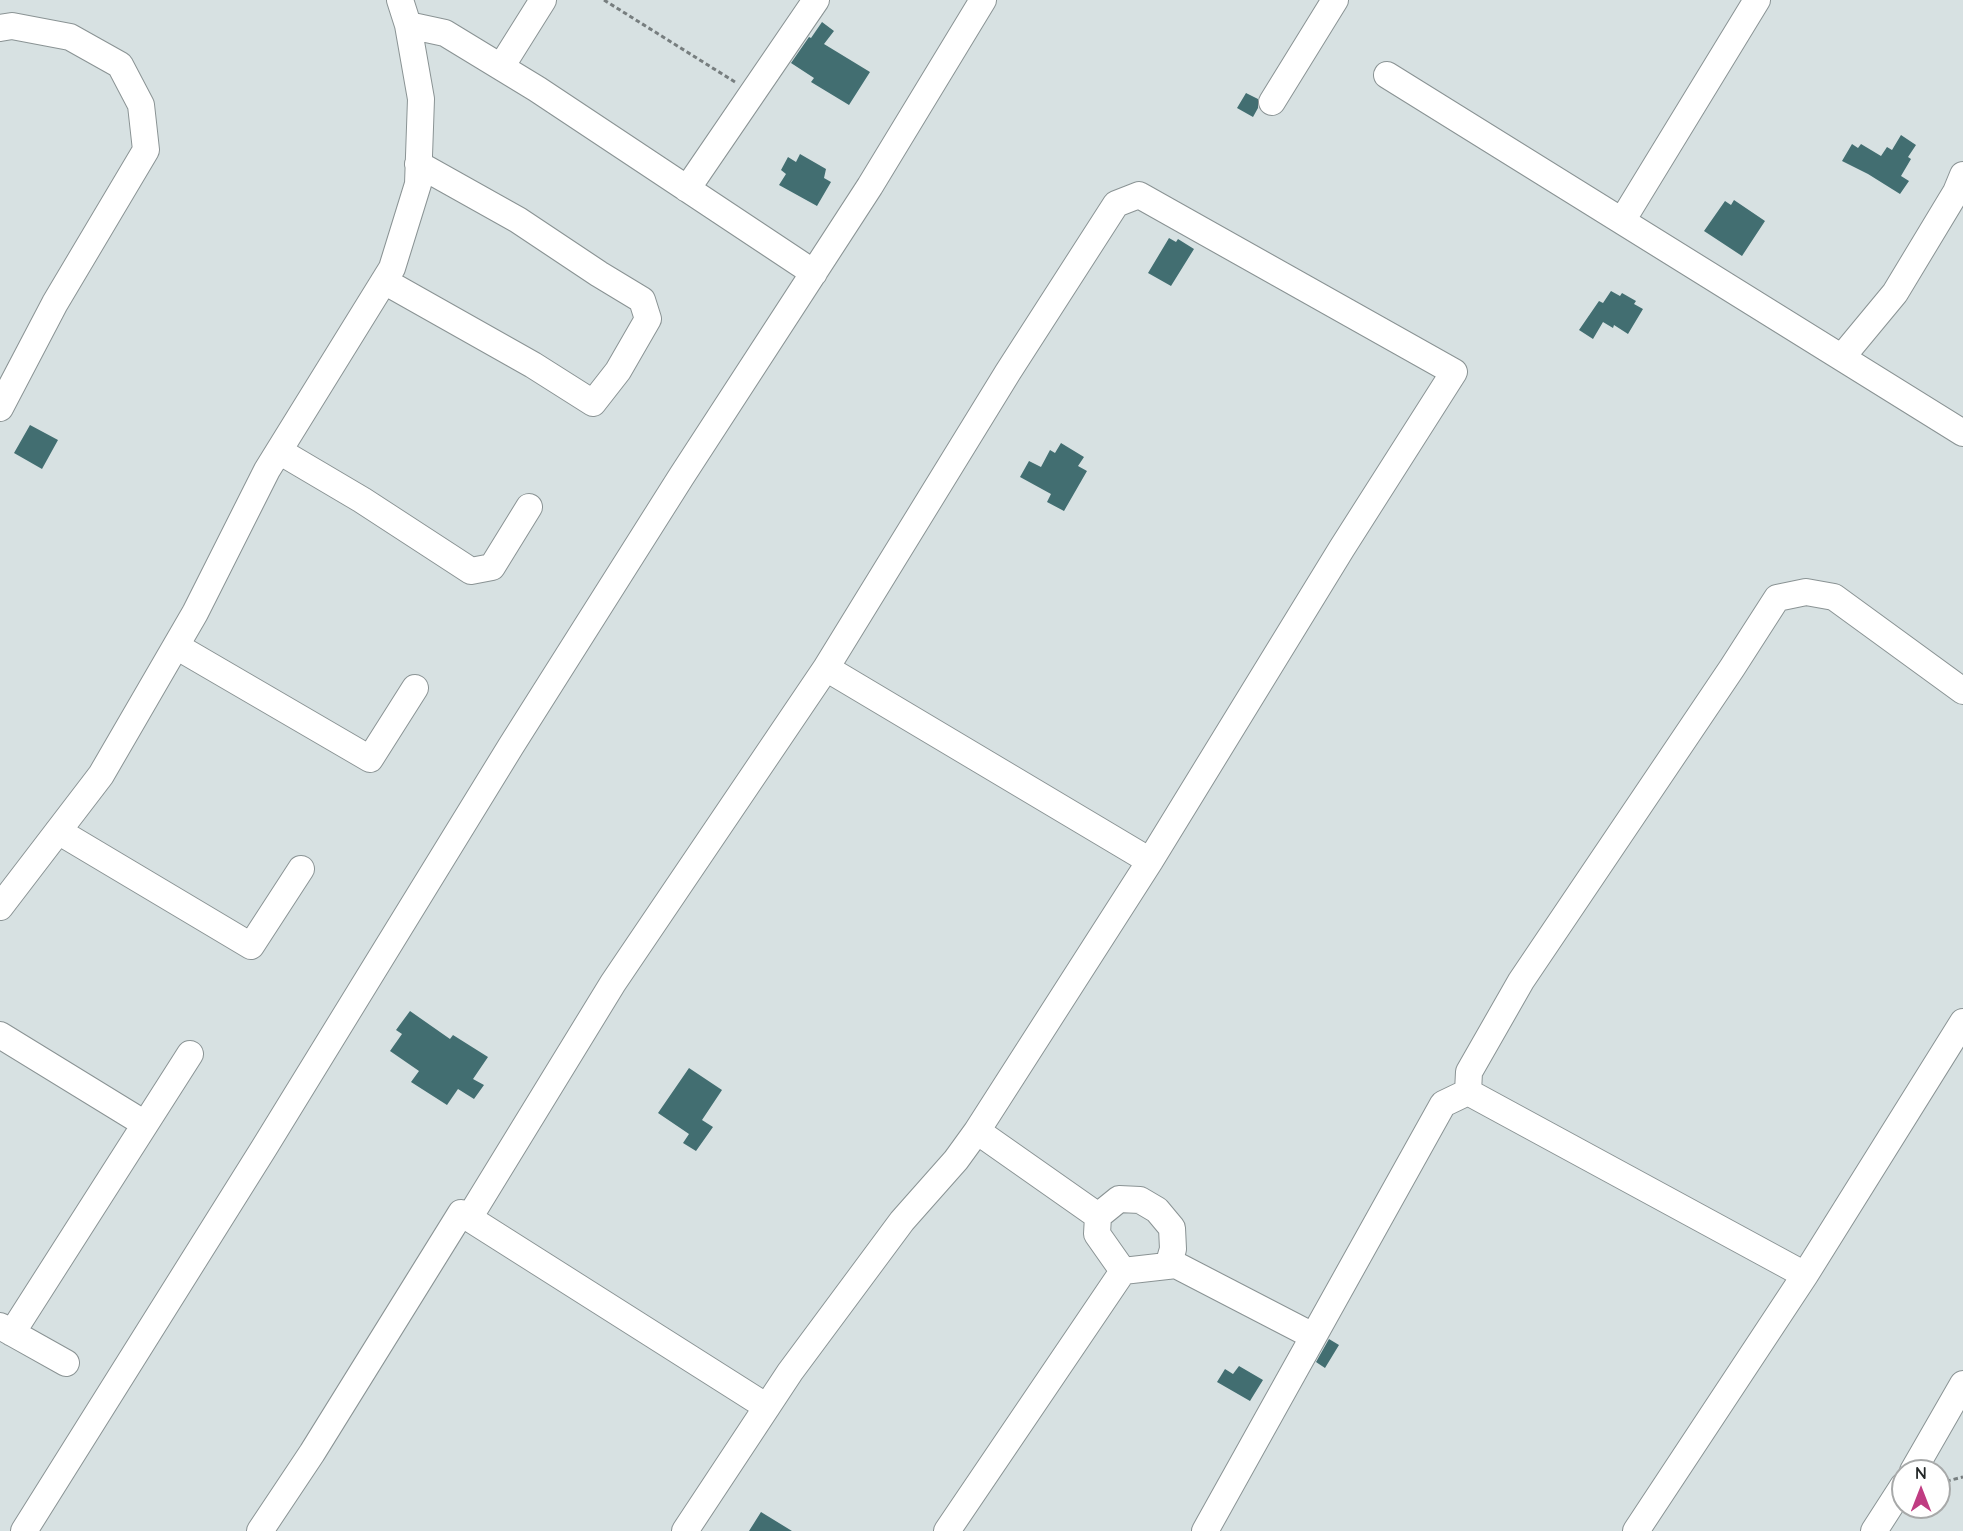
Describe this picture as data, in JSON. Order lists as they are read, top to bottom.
{
  "north": "top"
}
